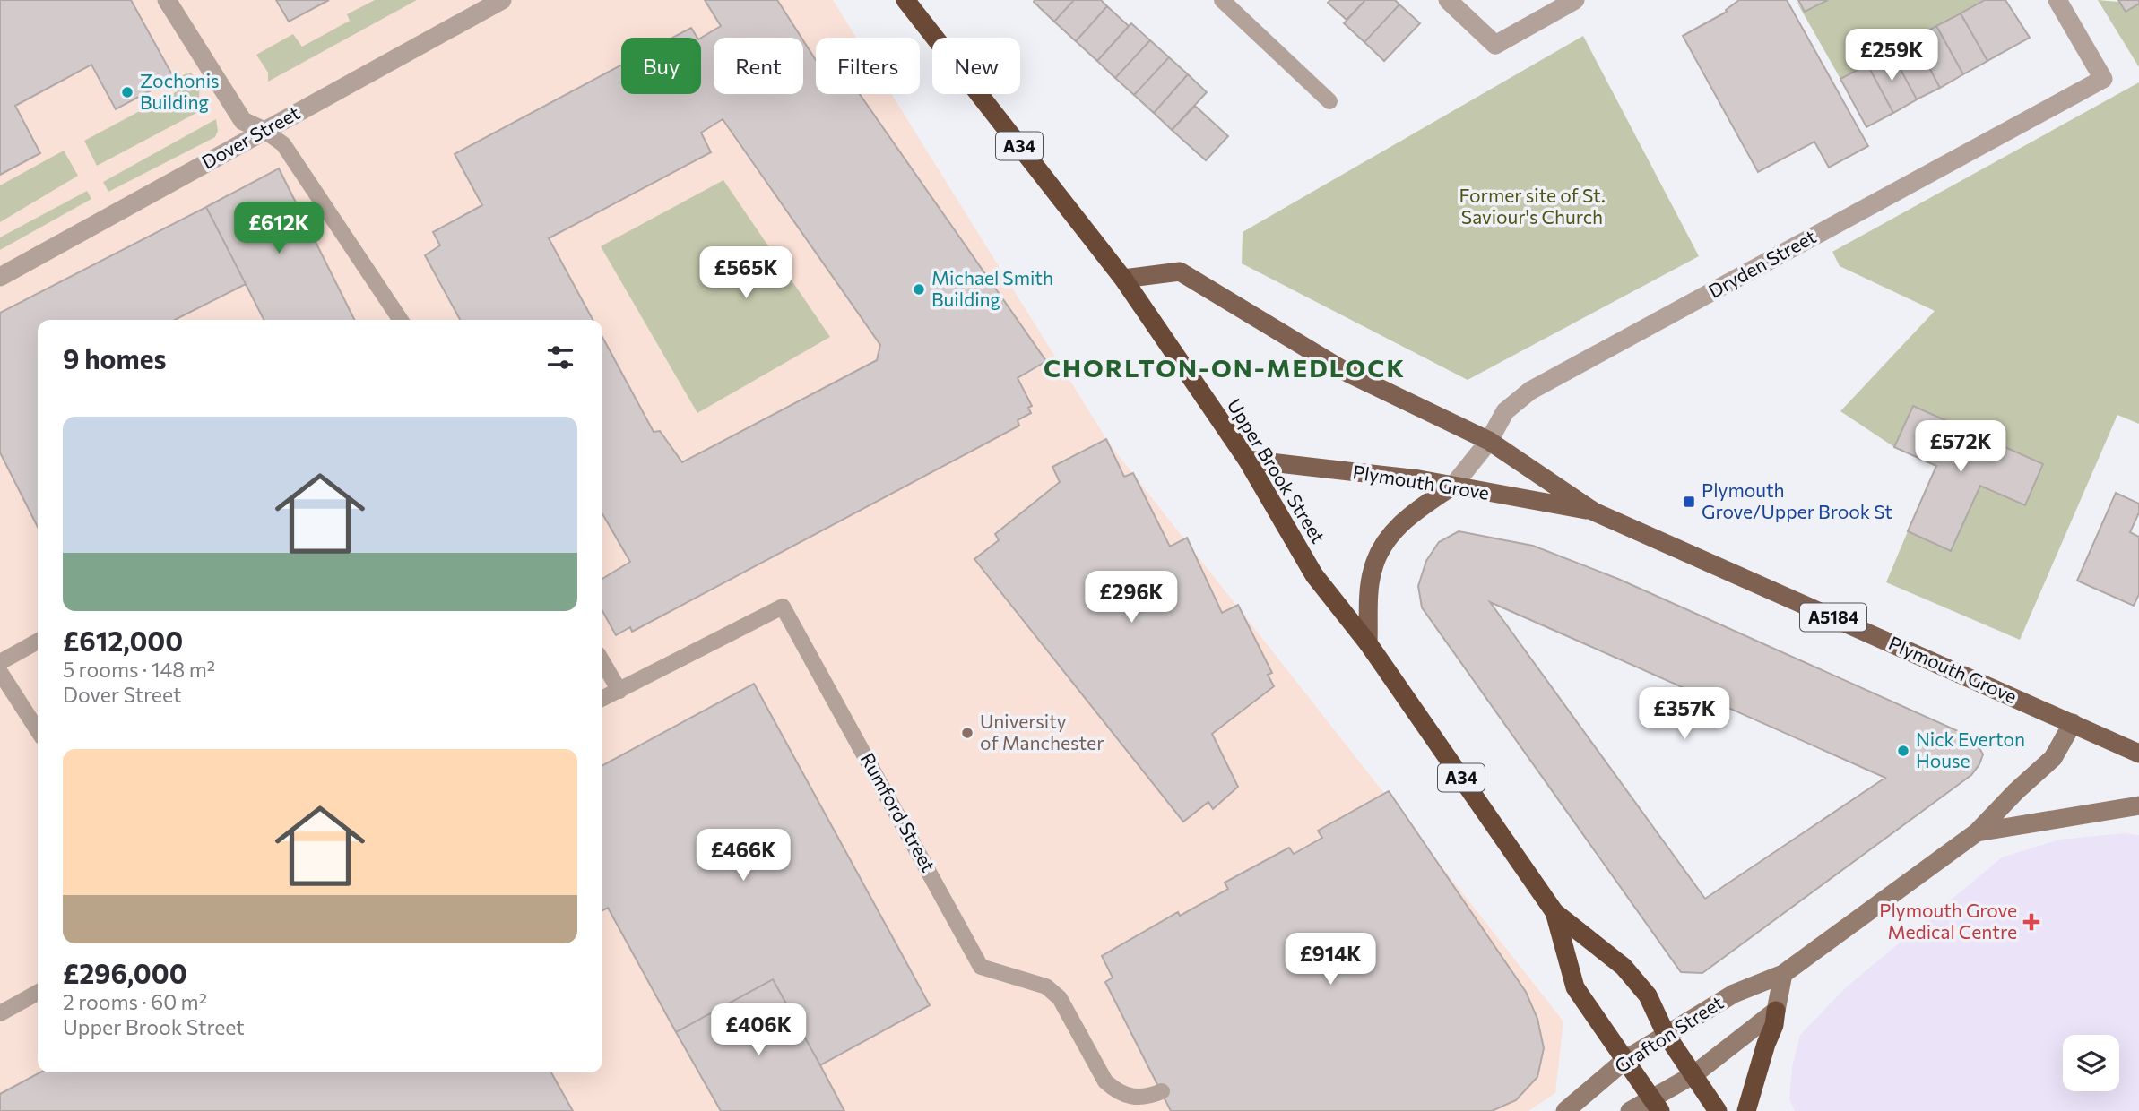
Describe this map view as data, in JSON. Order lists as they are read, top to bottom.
{
  "streets": {
    "highway": ["A34", "Upper Brook Street"],
    "main road": ["Plymouth Grove", "A5184"],
    "street": ["Dover Street", "Dryden Street", "Grafton Street"],
    "lane": ["Rumford Street"]
  },
  "crossings": [
    ["Dryden Street", "Plymouth Grove"],
    ["Upper Brook Street", "Plymouth Grove"],
    ["Upper Brook Street", "Grafton Street"],
    ["Plymouth Grove", "Grafton Street"]
  ],
  "districts": ["CHORLTON-ON-MEDLOCK"],
  "parks": ["Former site of St. Saviour's Church"],
  "places": {
    "other": [
      "Zochonis Building",
      "Michael Smith Building",
      "University of Manchester",
      "Nick Everton House"
    ],
    "transit": ["Plymouth Grove/Upper Brook St"],
    "health": ["Plymouth Grove Medical Centre"]
  },
  "page": {
    "price": [
      "£259K",
      "£612K",
      "£565K",
      "£572K",
      "£296K",
      "£357K",
      "£466K",
      "£914K",
      "£406K"
    ],
    "chip": [
      "Buy",
      "Rent",
      "Filters",
      "New"
    ],
    "heading": "9 homes",
    "list": [
      {
        "name": "£612,000",
        "note": "5 rooms · 148 m² · Dover Street"
      },
      {
        "name": "£296,000",
        "note": "2 rooms · 60 m² · Upper Brook Street"
      }
    ]
  }
}
